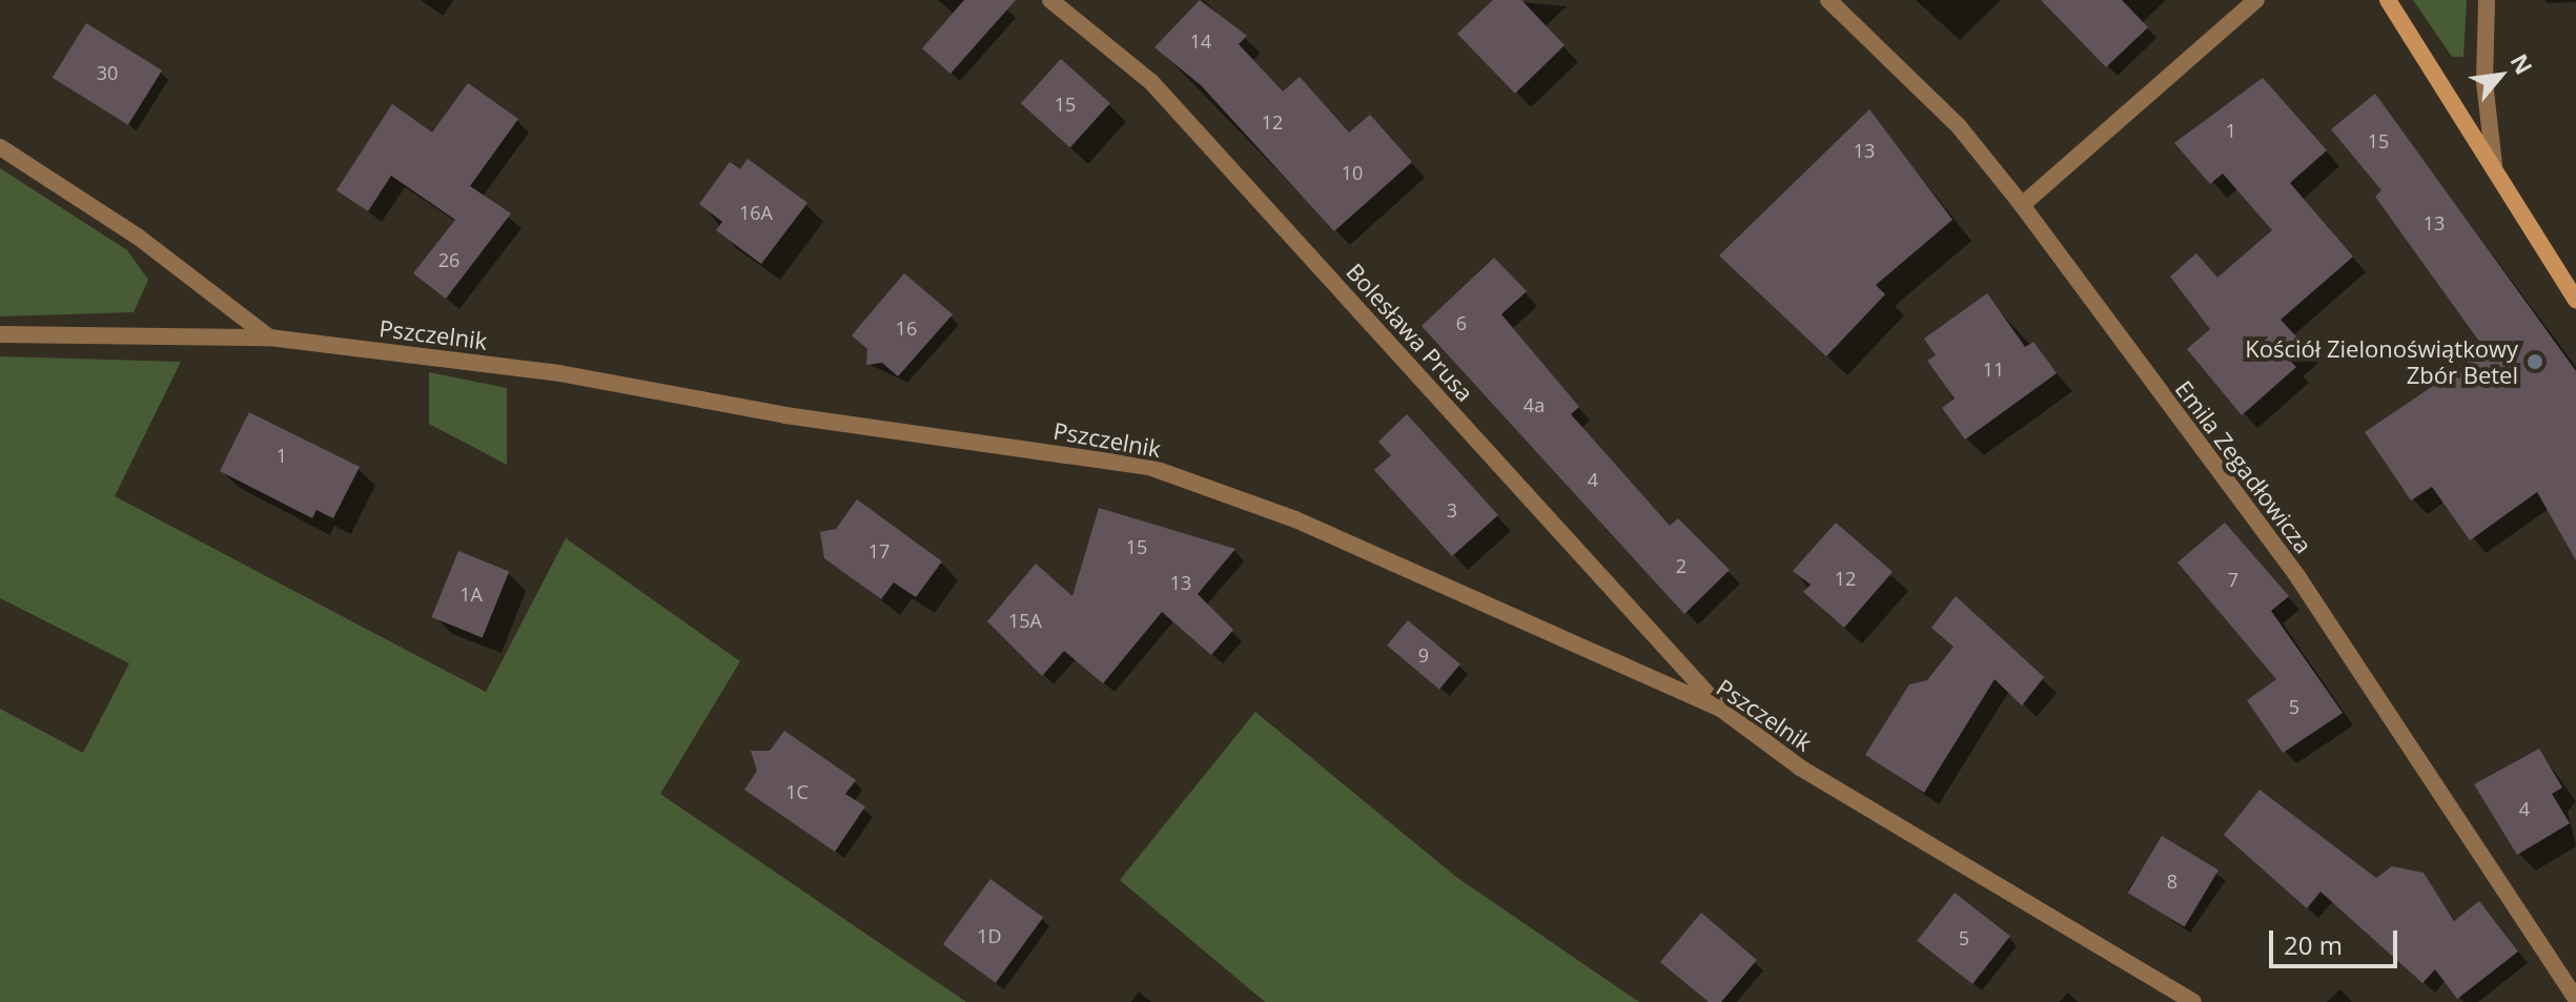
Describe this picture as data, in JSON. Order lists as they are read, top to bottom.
{
  "streets": {
    "street": ["Bolesława Prusa", "Pszczelnik", "Emila Zegadłowicza"]
  },
  "crossings": [
    ["Bolesława Prusa", "Pszczelnik"]
  ],
  "places": ["Kościół Zielonoświątkowy Zbór Betel"],
  "house_numbers": [
    "14",
    "30",
    "15",
    "12",
    "1",
    "15",
    "13",
    "10",
    "16A",
    "13",
    "26",
    "6",
    "16",
    "11",
    "4a",
    "1",
    "4",
    "3",
    "15",
    "17",
    "2",
    "12",
    "7",
    "13",
    "1A",
    "15A",
    "9",
    "5",
    "1C",
    "4",
    "8",
    "1D",
    "5"
  ],
  "scale_bar": "20 m",
  "north": "top right"
}
